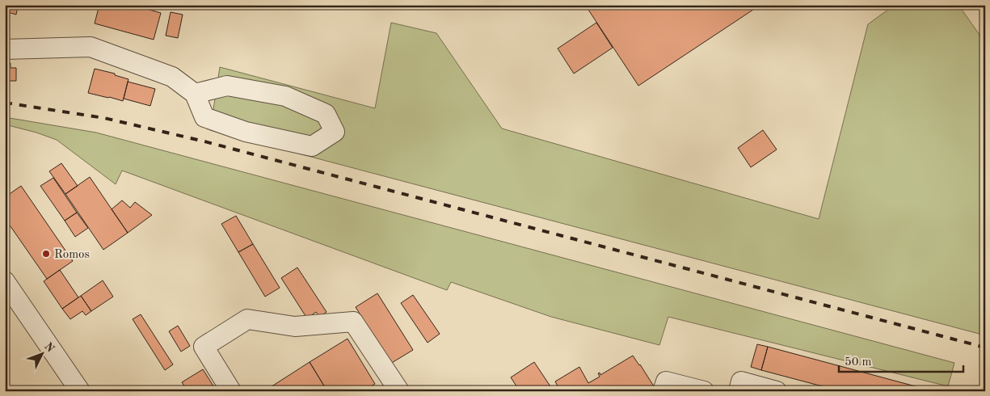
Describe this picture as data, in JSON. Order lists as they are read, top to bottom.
{
  "places": ["Romos"],
  "scale_bar": "50 m",
  "north": "top right"
}
